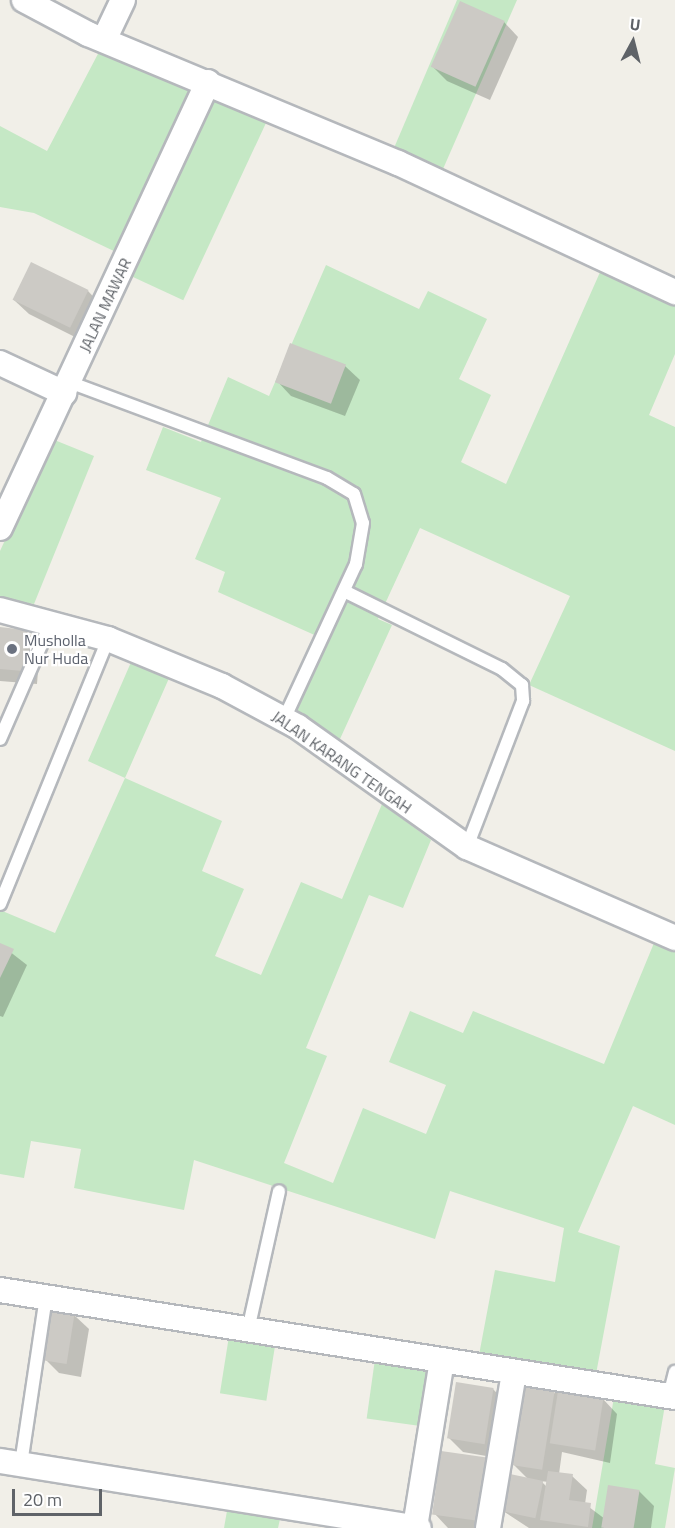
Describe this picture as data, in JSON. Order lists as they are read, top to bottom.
{
  "streets": {
    "street": ["JALAN MAWAR", "JALAN KARANG TENGAH"]
  },
  "places": ["Musholla Nur Huda"],
  "scale_bar": "20 m",
  "north": "top"
}
